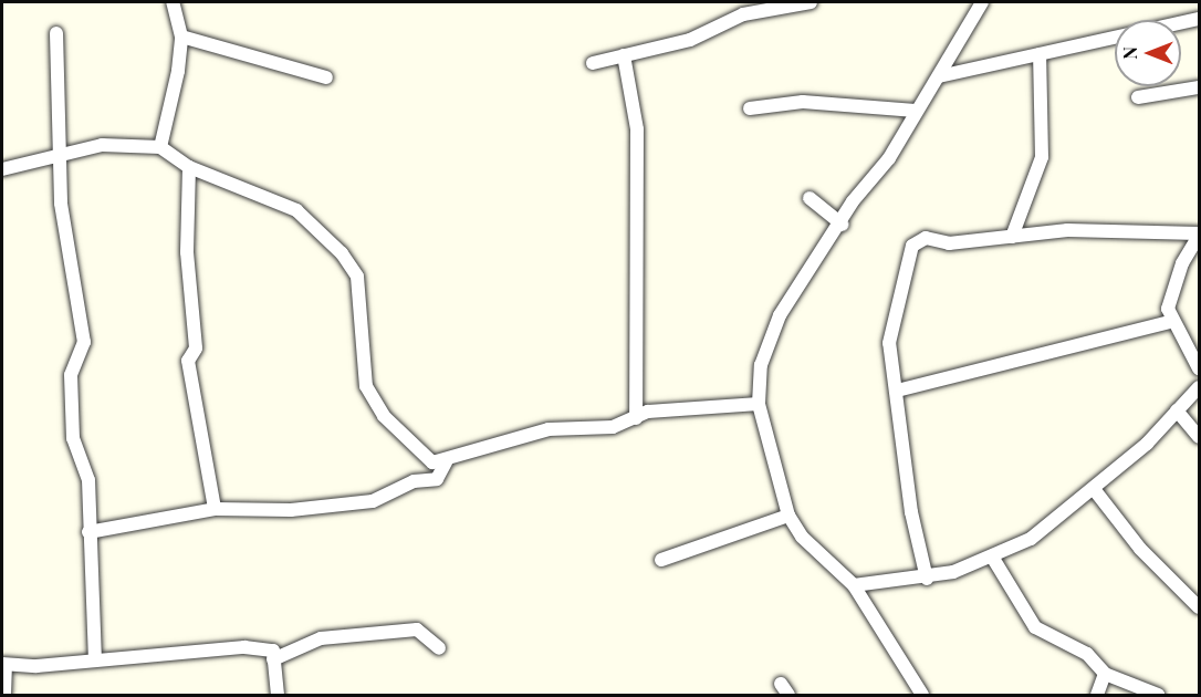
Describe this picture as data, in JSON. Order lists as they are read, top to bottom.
{
  "north": "left"
}
